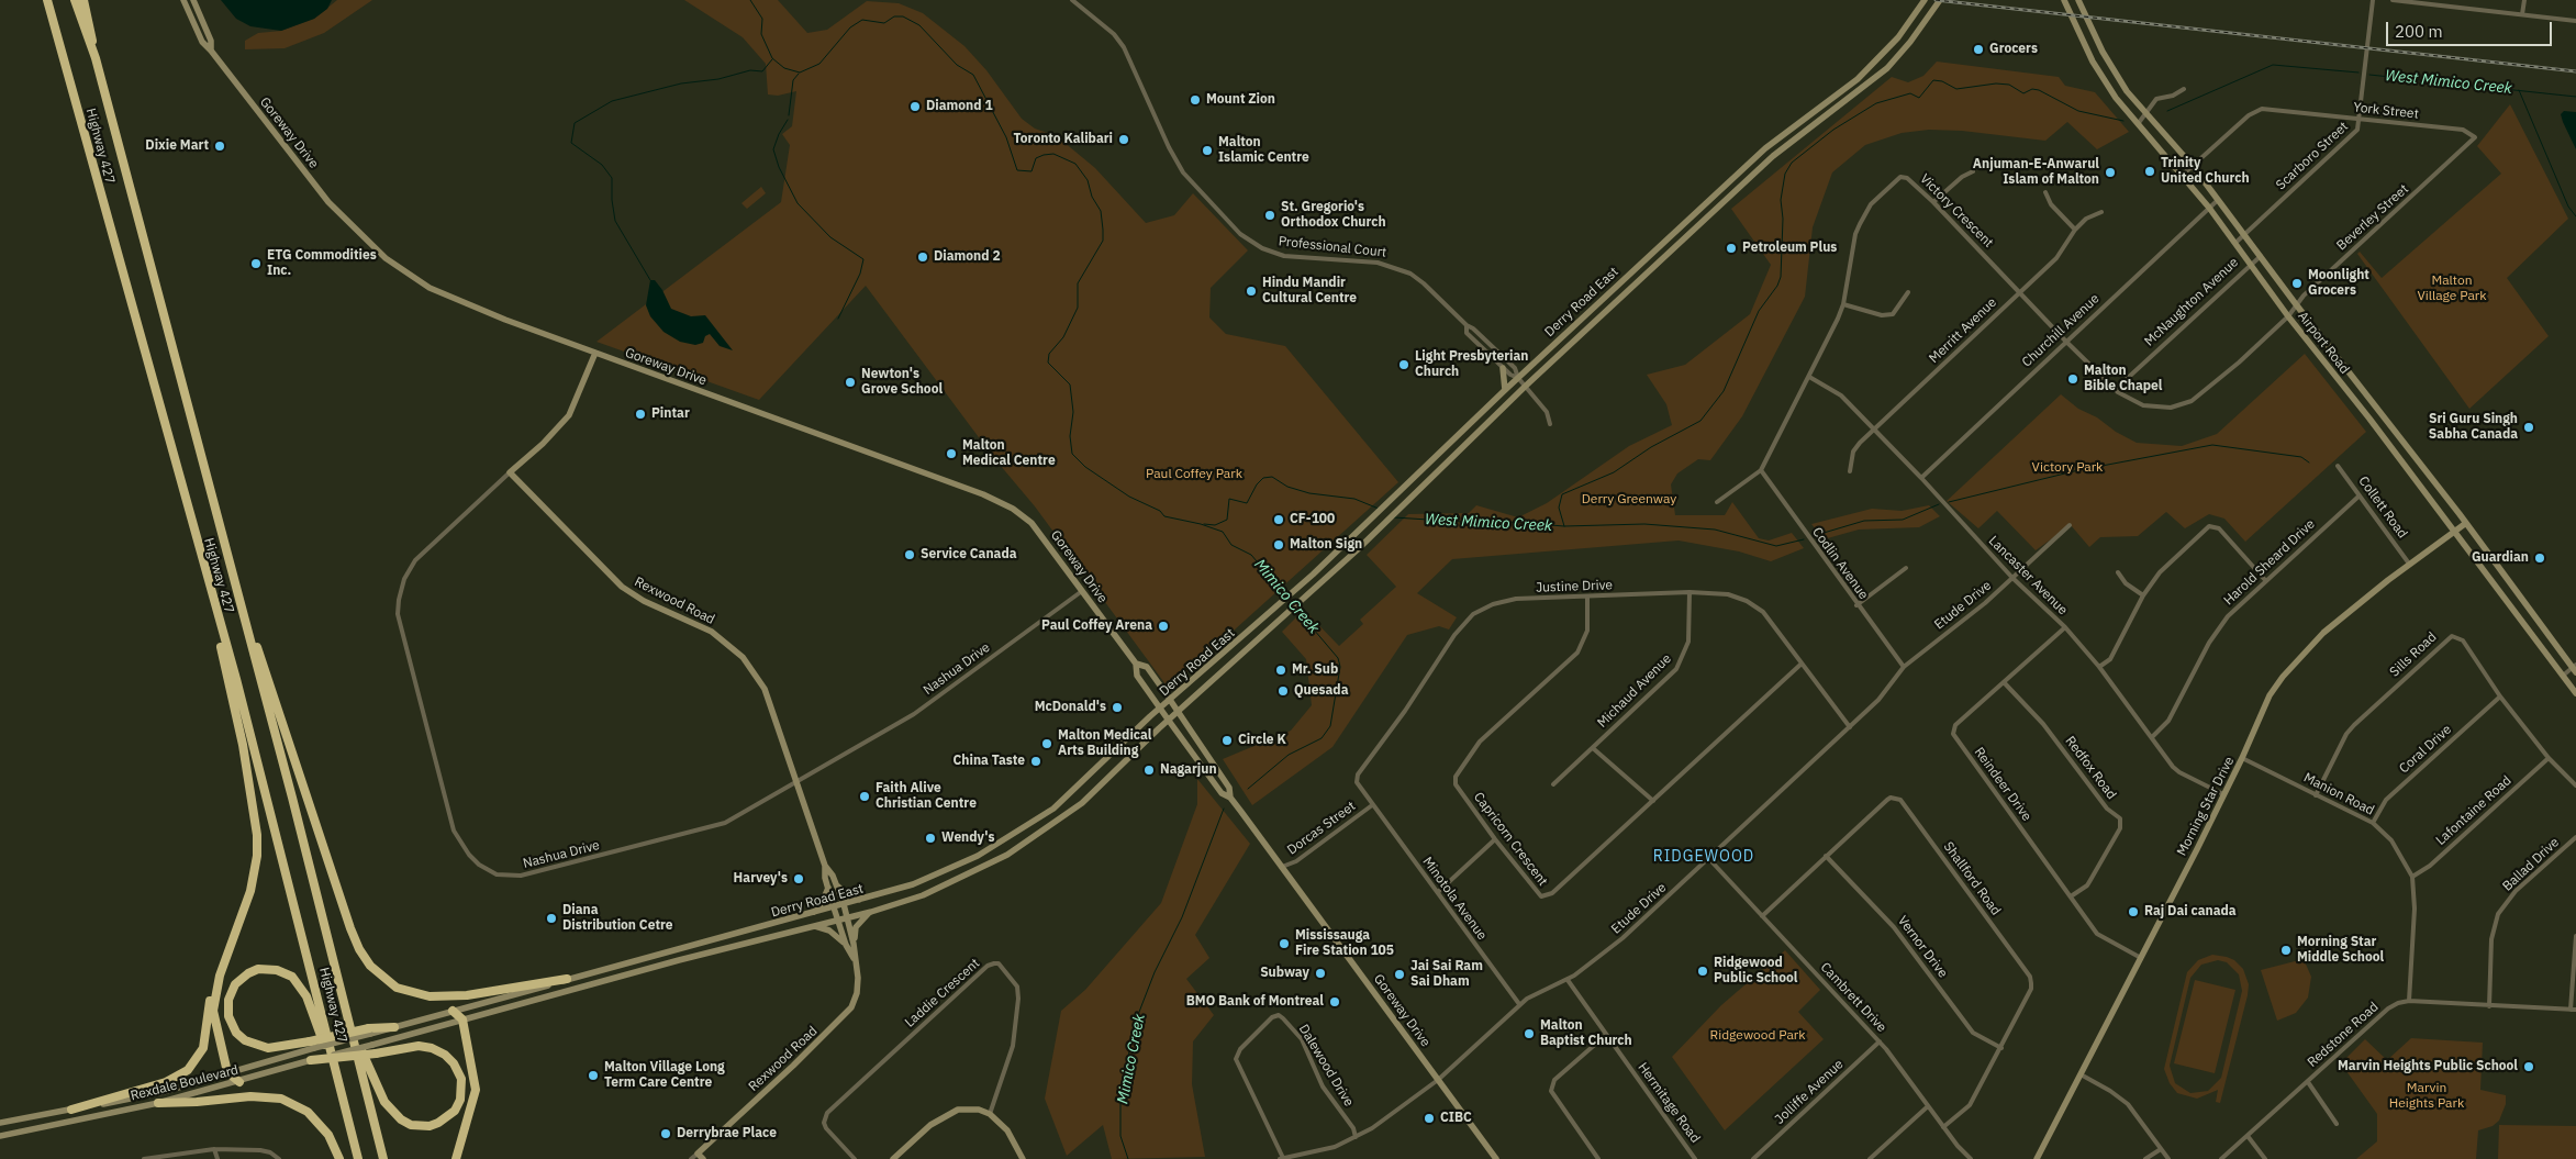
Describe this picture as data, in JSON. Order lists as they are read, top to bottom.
{
  "streets": {
    "highway": ["Highway 427"],
    "main road": [
      "Goreway Drive",
      "Derry Road East",
      "Airport Road",
      "Rexwood Road",
      "Nashua Drive",
      "Morning Star Drive",
      "Rexdale Boulevard"
    ],
    "street": [
      "York Street",
      "Scarboro Street",
      "Victory Crescent",
      "Beverley Street",
      "Professional Court",
      "McNaughton Avenue",
      "Merritt Avenue",
      "Churchill Avenue",
      "Collett Road",
      "Harold Sheard Drive",
      "Codlin Avenue",
      "Lancaster Avenue",
      "Justine Drive",
      "Etude Drive",
      "Sills Road",
      "Michaud Avenue",
      "Coral Drive",
      "Redfox Road",
      "Reindeer Drive",
      "Manion Road",
      "Lafontaine Road",
      "Dorcas Street",
      "Capricorn Crescent",
      "Ballad Drive",
      "Shallford Road",
      "Minotola Avenue",
      "Vernor Drive",
      "Laddie Crescent",
      "Cambrett Drive",
      "Redstone Road",
      "Dalewood Drive",
      "Jolliffe Avenue",
      "Hermitage Road"
    ]
  },
  "crossings": [
    ["York Street", "Scarboro Street"],
    ["York Street", "Beverley Street"],
    ["York Street", "Airport Road"],
    ["Goreway Drive", "Derry Road East"],
    ["Goreway Drive", "Etude Drive"],
    ["Goreway Drive", "Nashua Drive"],
    ["Goreway Drive", "Dorcas Street"],
    ["Scarboro Street", "Airport Road"],
    ["Victory Crescent", "Beverley Street"],
    ["Victory Crescent", "McNaughton Avenue"],
    ["Victory Crescent", "Merritt Avenue"],
    ["Victory Crescent", "Churchill Avenue"],
    ["Victory Crescent", "Airport Road"],
    ["Victory Crescent", "Codlin Avenue"],
    ["Victory Crescent", "Lancaster Avenue"],
    ["Beverley Street", "Airport Road"],
    ["Professional Court", "Derry Road East"],
    ["Derry Road East", "Rexwood Road"],
    ["McNaughton Avenue", "Airport Road"],
    ["Merritt Avenue", "Lancaster Avenue"],
    ["Churchill Avenue", "Airport Road"],
    ["Churchill Avenue", "Lancaster Avenue"],
    ["Airport Road", "Morning Star Drive"],
    ["Collett Road", "Harold Sheard Drive"],
    ["Collett Road", "Morning Star Drive"],
    ["Harold Sheard Drive", "Lancaster Avenue"],
    ["Codlin Avenue", "Etude Drive"],
    ["Lancaster Avenue", "Etude Drive"],
    ["Lancaster Avenue", "Reindeer Drive"],
    ["Lancaster Avenue", "Morning Star Drive"],
    ["Justine Drive", "Etude Drive"],
    ["Justine Drive", "Michaud Avenue"],
    ["Justine Drive", "Dorcas Street"],
    ["Justine Drive", "Capricorn Crescent"],
    ["Justine Drive", "Minotola Avenue"],
    ["Rexwood Road", "Nashua Drive"],
    ["Etude Drive", "Minotola Avenue"],
    ["Etude Drive", "Cambrett Drive"],
    ["Etude Drive", "Dalewood Drive"],
    ["Etude Drive", "Hermitage Road"],
    ["Sills Road", "Coral Drive"],
    ["Sills Road", "Manion Road"],
    ["Sills Road", "Lafontaine Road"],
    ["Coral Drive", "Manion Road"],
    ["Redfox Road", "Reindeer Drive"],
    ["Reindeer Drive", "Morning Star Drive"],
    ["Manion Road", "Morning Star Drive"],
    ["Manion Road", "Lafontaine Road"],
    ["Manion Road", "Redstone Road"],
    ["Dorcas Street", "Minotola Avenue"],
    ["Ballad Drive", "Redstone Road"],
    ["Shallford Road", "Vernor Drive"],
    ["Shallford Road", "Cambrett Drive"],
    ["Cambrett Drive", "Jolliffe Avenue"]
  ],
  "districts": ["RIDGEWOOD"],
  "water": ["West Mimico Creek", "Mimico Creek"],
  "parks": [
    "Malton Village Park",
    "Victory Park",
    "Paul Coffey Park",
    "Derry Greenway",
    "Ridgewood Park",
    "Marvin Heights Park"
  ],
  "places": [
    "Grocers",
    "Mount Zion",
    "Diamond 1",
    "Toronto Kalibari",
    "Dixie Mart",
    "Malton Islamic Centre",
    "Trinity United Church",
    "Anjuman-E-Anwarul Islam of Malton",
    "St. Gregorio's Orthodox Church",
    "Petroleum Plus",
    "Diamond 2",
    "ETG Commodities Inc.",
    "Moonlight Grocers",
    "Hindu Mandir Cultural Centre",
    "Light Presbyterian Church",
    "Malton Bible Chapel",
    "Newton's Grove School",
    "Pintar",
    "Sri Guru Singh Sabha Canada",
    "Malton Medical Centre",
    "CF-100",
    "Malton Sign",
    "Service Canada",
    "Guardian",
    "Paul Coffey Arena",
    "Mr. Sub",
    "Quesada",
    "McDonald's",
    "Circle K",
    "Malton Medical Arts Building",
    "China Taste",
    "Nagarjun",
    "Faith Alive Christian Centre",
    "Wendy's",
    "Harvey's",
    "Raj Dai canada",
    "Diana Distribution Cetre",
    "Mississauga Fire Station 105",
    "Morning Star Middle School",
    "Ridgewood Public School",
    "Subway",
    "Jai Sai Ram Sai Dham",
    "BMO Bank of Montreal",
    "Malton Baptist Church",
    "Marvin Heights Public School",
    "Malton Village Long Term Care Centre",
    "CIBC",
    "Derrybrae Place"
  ],
  "scale_bar": "200 m"
}
